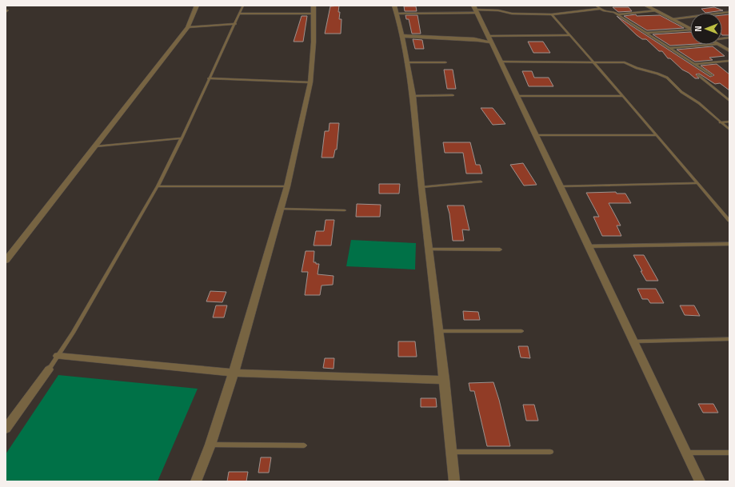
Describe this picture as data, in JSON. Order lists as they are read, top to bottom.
{
  "north": "left"
}
